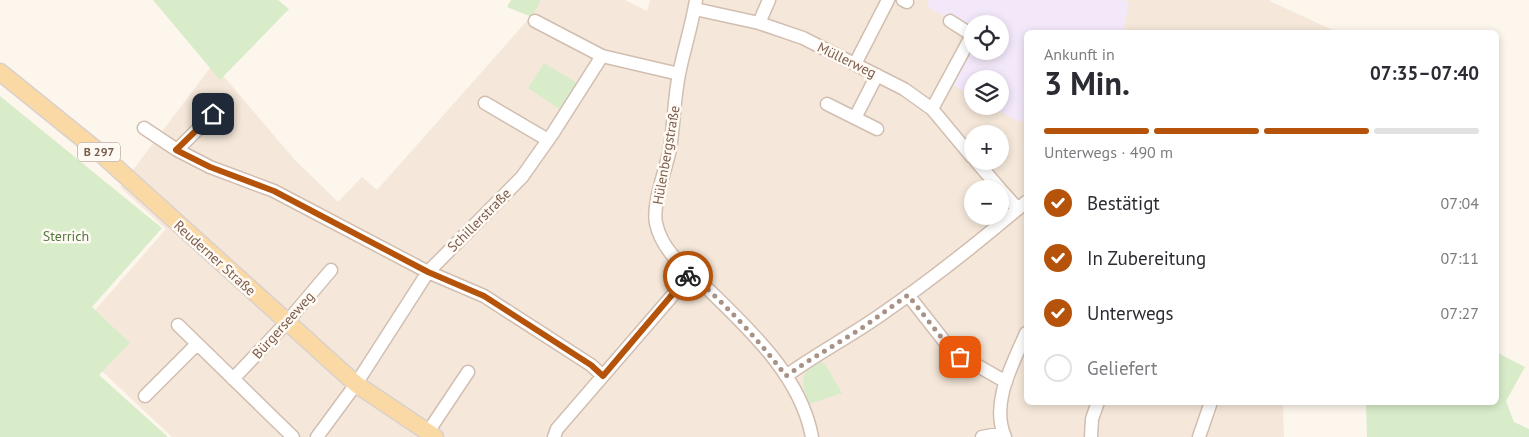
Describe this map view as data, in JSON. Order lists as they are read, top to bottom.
{
  "streets": {
    "main road": ["B 297", "Reuderner Straße"],
    "street": [
      "Müllerweg",
      "Hülenbergstraße",
      "Schillerstraße",
      "Bürgerseeweg"
    ]
  },
  "crossings": [
    ["Müllerweg", "Hülenbergstraße"],
    ["Schillerstraße", "Reuderner Straße"],
    ["Reuderner Straße", "Bürgerseeweg"]
  ],
  "parks": ["Sterrich"],
  "page": {
    "map_buttons": ["+", "−"],
    "heading": ["3 Min.", "Ankunft in", "07:35–07:40"],
    "bar": "Unterwegs · 490 m",
    "list": [
      ["Bestätigt", "07:04"],
      ["In Zubereitung", "07:11"],
      ["Unterwegs", "07:27"],
      "Geliefert"
    ]
  }
}
